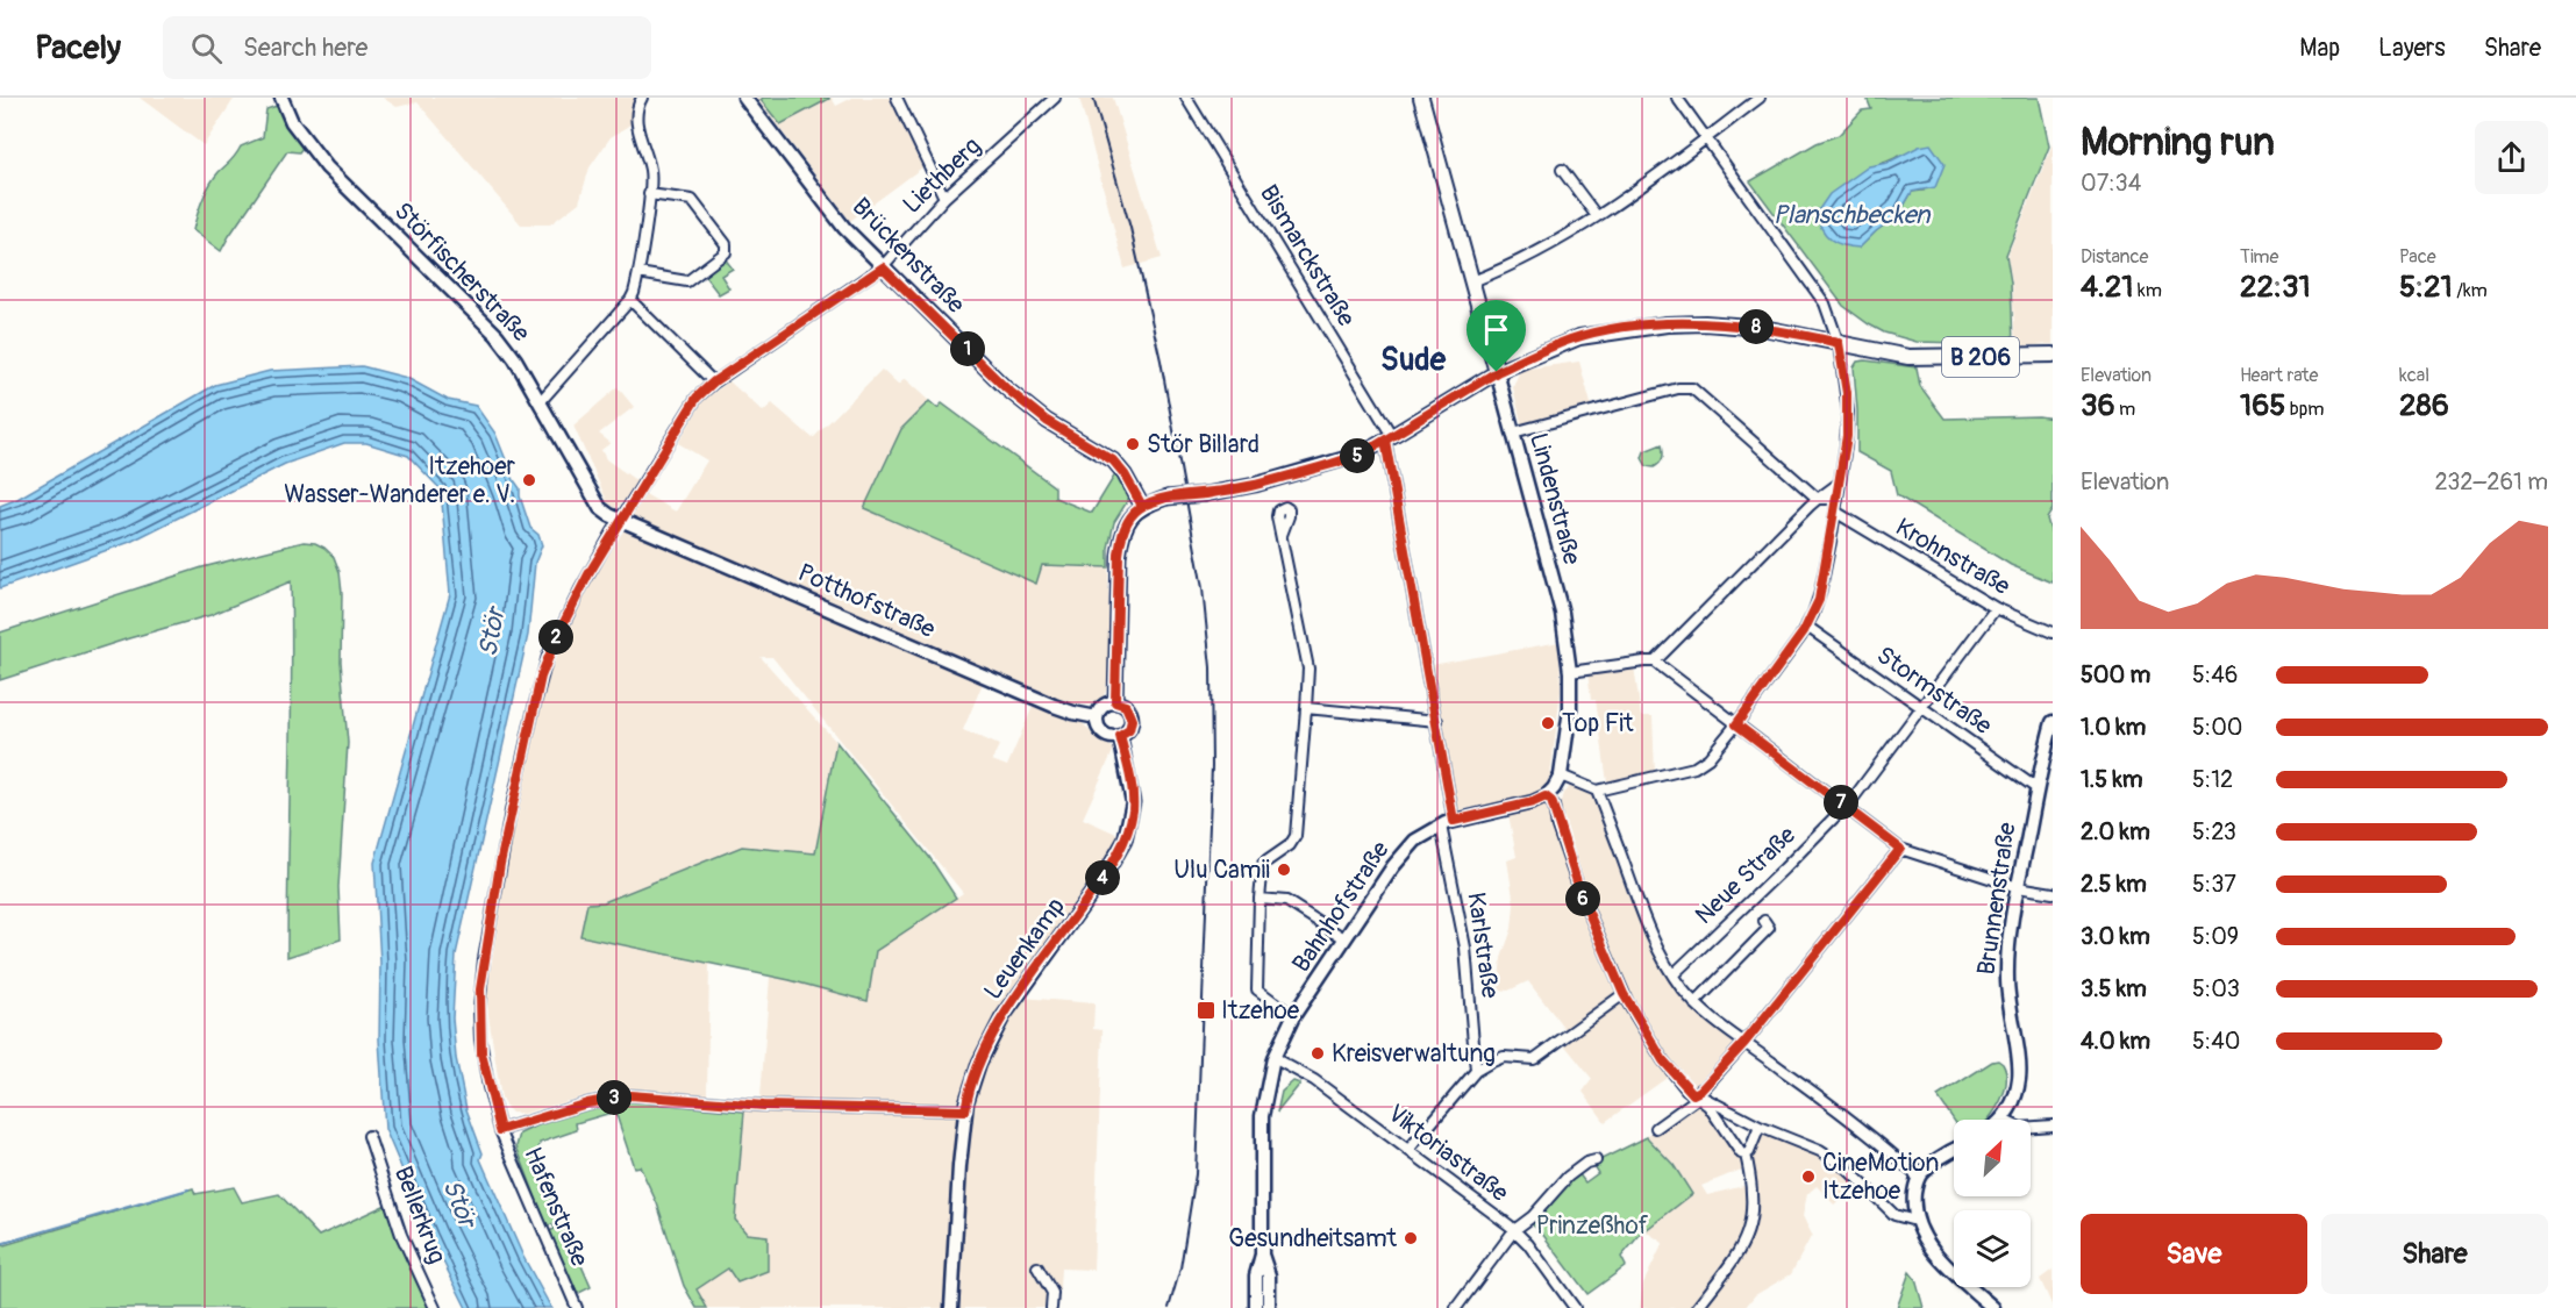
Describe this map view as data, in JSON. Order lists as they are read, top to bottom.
{
  "streets": {
    "main road": ["B 206", "Lindenstraße"],
    "street": [
      "Liethberg",
      "Brückenstraße",
      "Bismarckstraße",
      "Störfischerstraße",
      "Krohnstraße",
      "Potthofstraße",
      "Stormstraße",
      "Neue Straße",
      "Brunnenstraße",
      "Bahnhofstraße",
      "Karlstraße",
      "Leuenkamp",
      "Viktoriastraße",
      "Hafenstraße",
      "Bellerkrug"
    ]
  },
  "crossings": [
    ["Liethberg", "Brückenstraße"],
    ["Liethberg", "Hafenstraße"],
    ["Störfischerstraße", "Potthofstraße"],
    ["Störfischerstraße", "Hafenstraße"],
    ["B 206", "Lindenstraße"],
    ["Krohnstraße", "Neue Straße"],
    ["Potthofstraße", "Leuenkamp"],
    ["Potthofstraße", "Hafenstraße"],
    ["Stormstraße", "Neue Straße"],
    ["Stormstraße", "Brunnenstraße"],
    ["Bahnhofstraße", "Karlstraße"],
    ["Bahnhofstraße", "Viktoriastraße"]
  ],
  "districts": ["Sude"],
  "water": ["Planschbecken", "Stör"],
  "parks": ["Prinzeßhof"],
  "places": {
    "other": [
      "Stör Billard",
      "Itzehoer Wasser-Wanderer e. V.",
      "Top Fit",
      "Ulu Camii",
      "Kreisverwaltung",
      "CineMotion Itzehoe",
      "Gesundheitsamt"
    ],
    "transit": ["Itzehoe"]
  },
  "north": "top right",
  "page": {
    "header": "Pacely",
    "search": "Search here",
    "nav": ["Map", "Layers", "Share"],
    "heading": ["Morning run", "07:34"],
    "stats": [
      ["Distance", "4.21 km"],
      ["Time", "22:31"],
      ["Pace", "5:21 /km"],
      ["Elevation", "36 m"],
      ["Heart rate", "165 bpm"],
      ["kcal", "286"]
    ],
    "pins": [
      "8",
      "1",
      "5",
      "2",
      "7",
      "4",
      "6",
      "3"
    ],
    "chart": ["Elevation", "232–261 m"],
    "list": [
      {
        "name": "500 m",
        "note": "5:46"
      },
      {
        "name": "1.0 km",
        "note": "5:00"
      },
      {
        "name": "1.5 km",
        "note": "5:12"
      },
      {
        "name": "2.0 km",
        "note": "5:23"
      },
      {
        "name": "2.5 km",
        "note": "5:37"
      },
      {
        "name": "3.0 km",
        "note": "5:09"
      },
      {
        "name": "3.5 km",
        "note": "5:03"
      },
      {
        "name": "4.0 km",
        "note": "5:40"
      }
    ],
    "buttons": ["Save", "Share"]
  }
}
